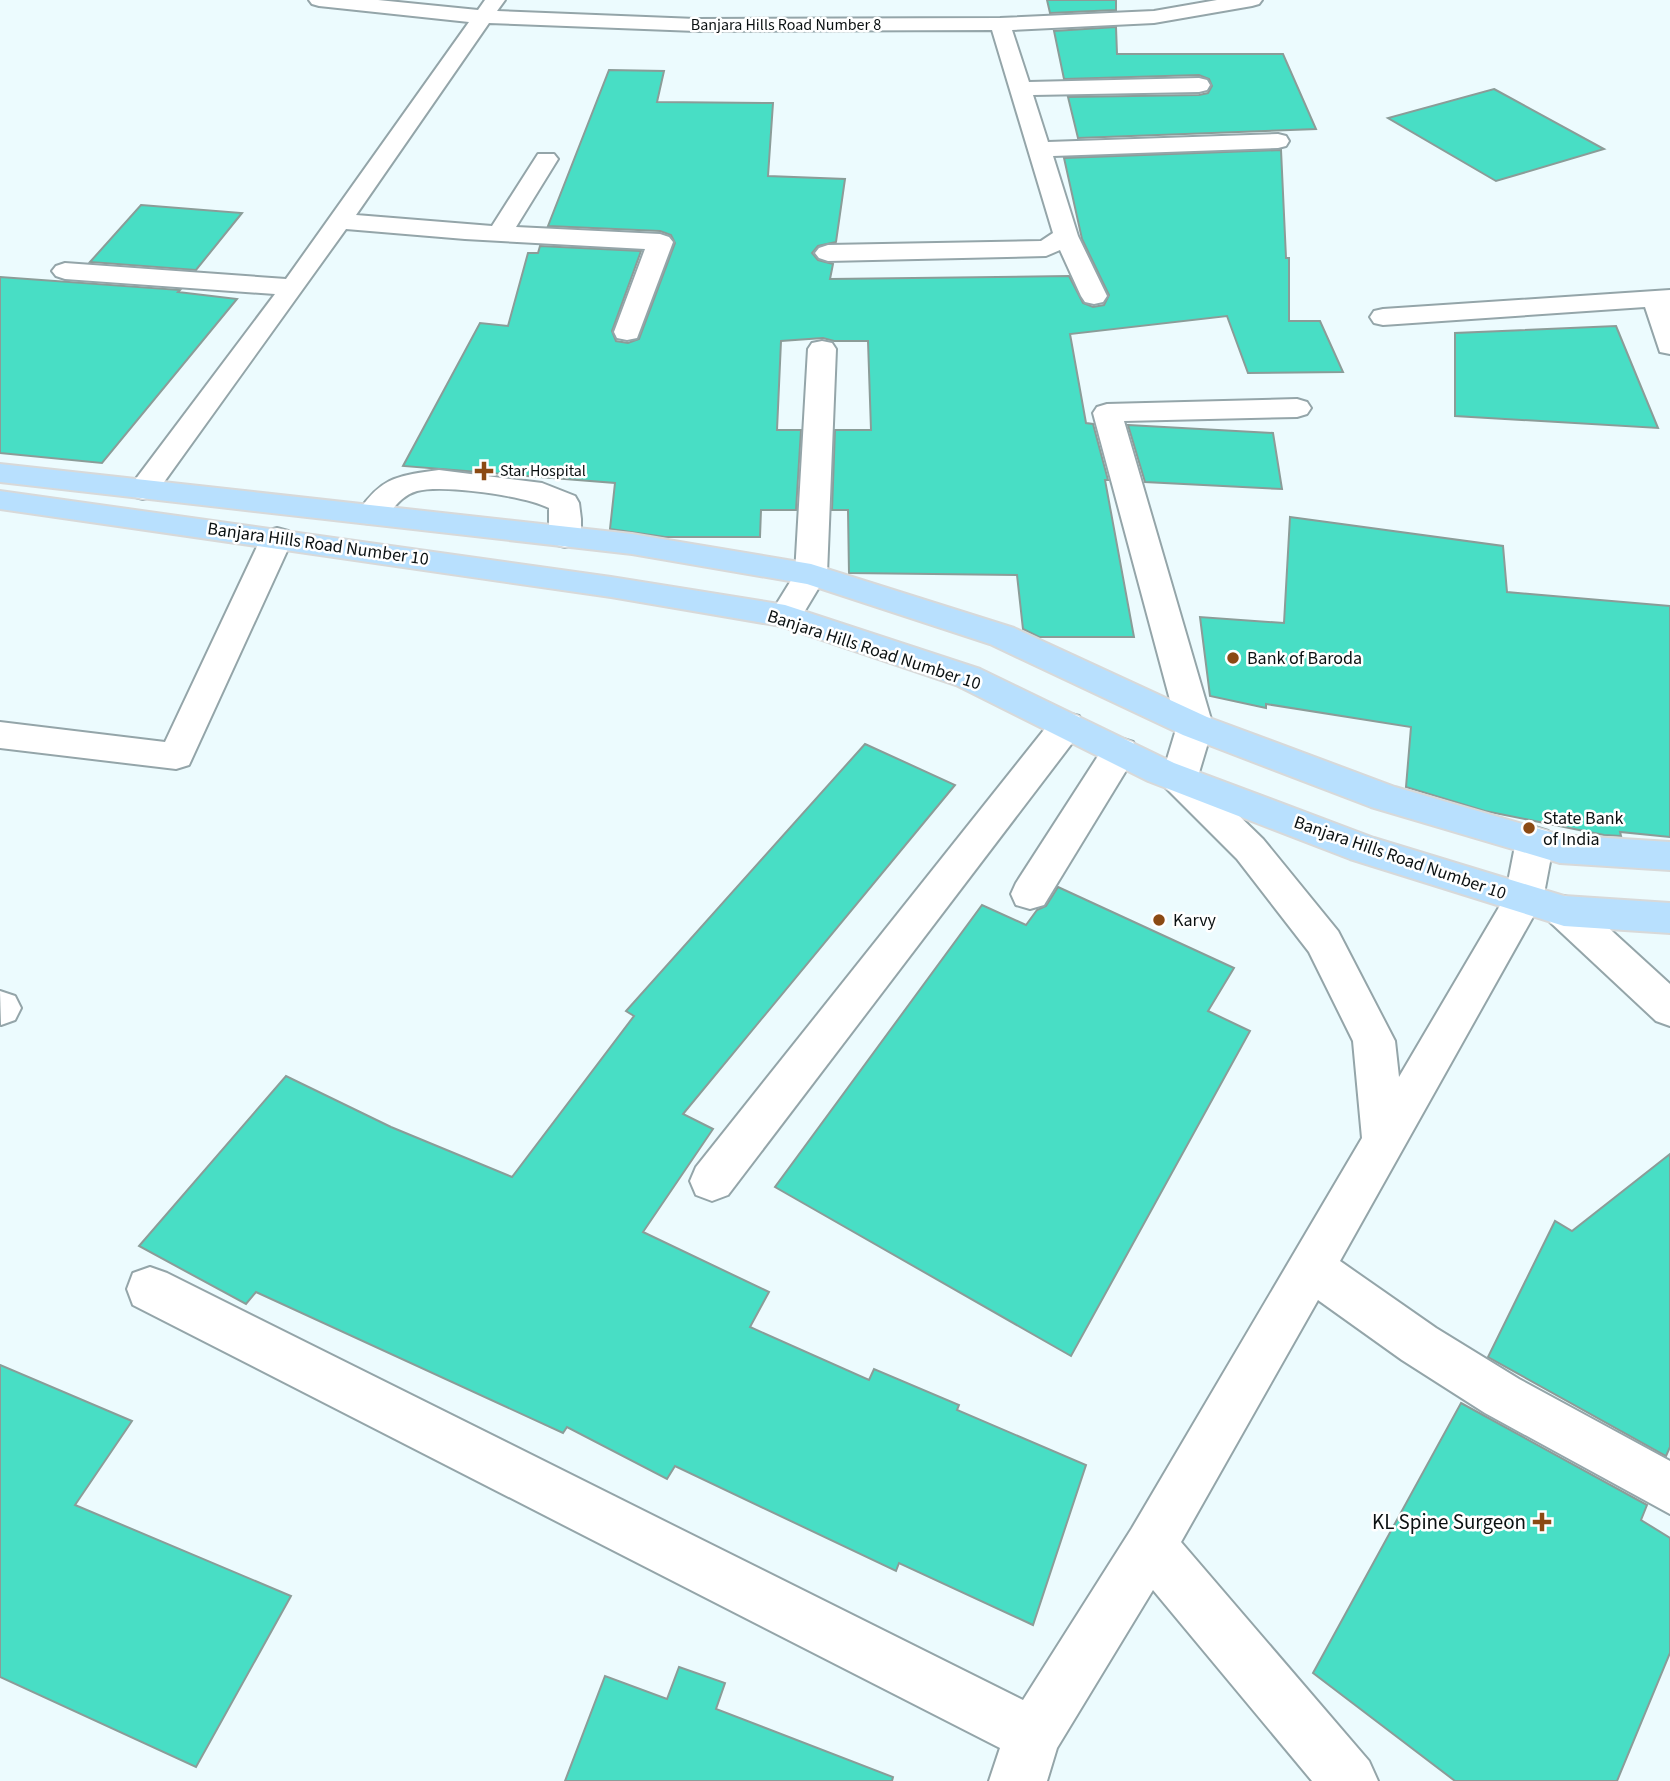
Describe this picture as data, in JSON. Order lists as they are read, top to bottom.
{
  "streets": {
    "main road": ["Banjara Hills Road Number 10"],
    "street": ["Banjara Hills Road Number 8"]
  },
  "places": {
    "health": ["Star Hospital", "KL Spine Surgeon"],
    "other": ["Bank of Baroda", "State Bank of India", "Karvy"]
  }
}
